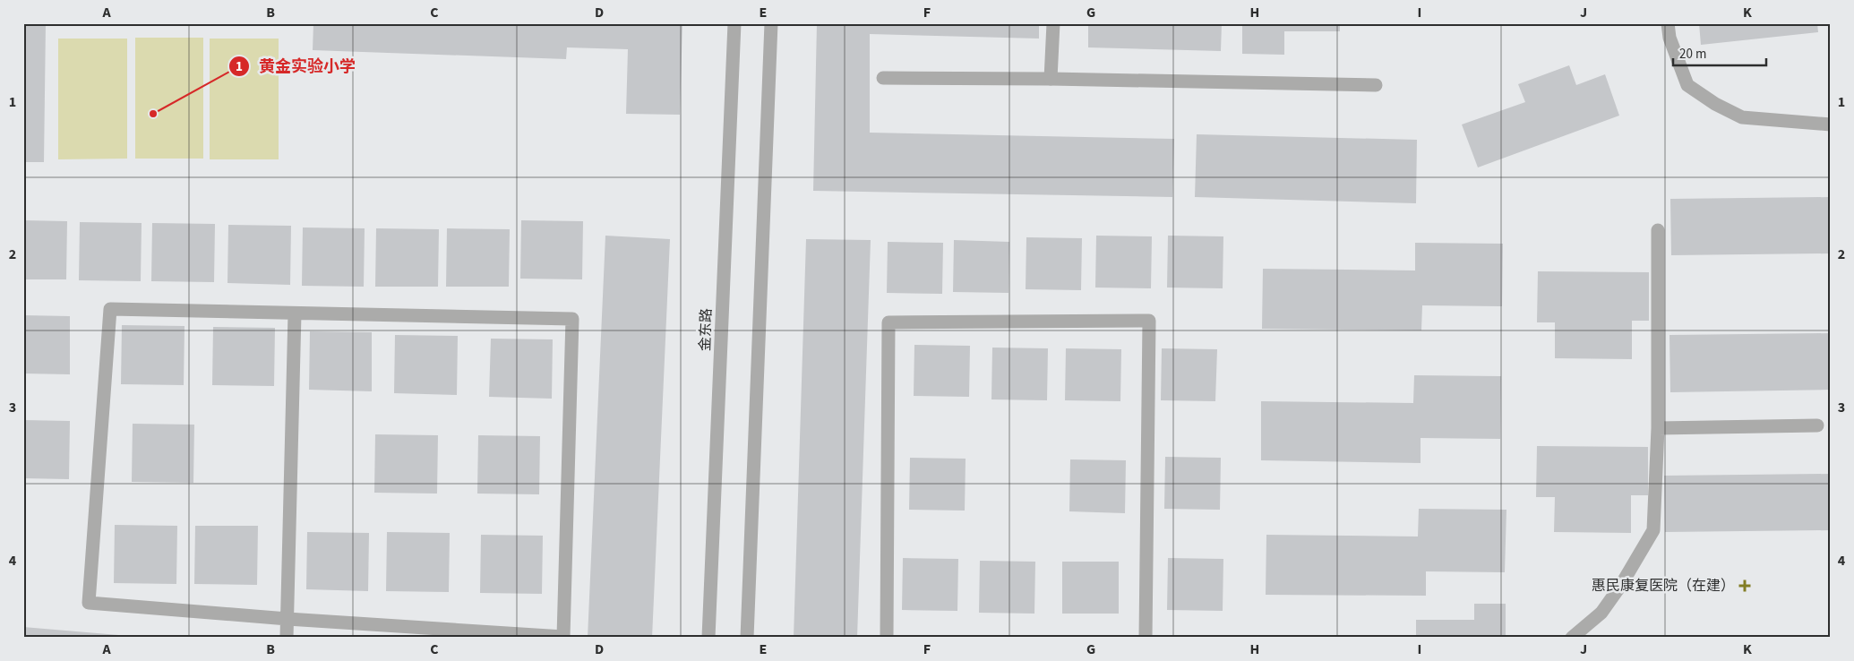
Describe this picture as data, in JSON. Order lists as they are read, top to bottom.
{
  "streets": {
    "street": ["金东路"]
  },
  "places": {
    "other": ["黄金实验小学"],
    "health": ["惠民康复医院（在建）"]
  },
  "scale_bar": "20 m",
  "grid": {
    "columns": [
      "A",
      "B",
      "C",
      "D",
      "E",
      "F",
      "G",
      "H",
      "I",
      "J",
      "K"
    ],
    "rows": [
      "1",
      "2",
      "3",
      "4"
    ]
  }
}
